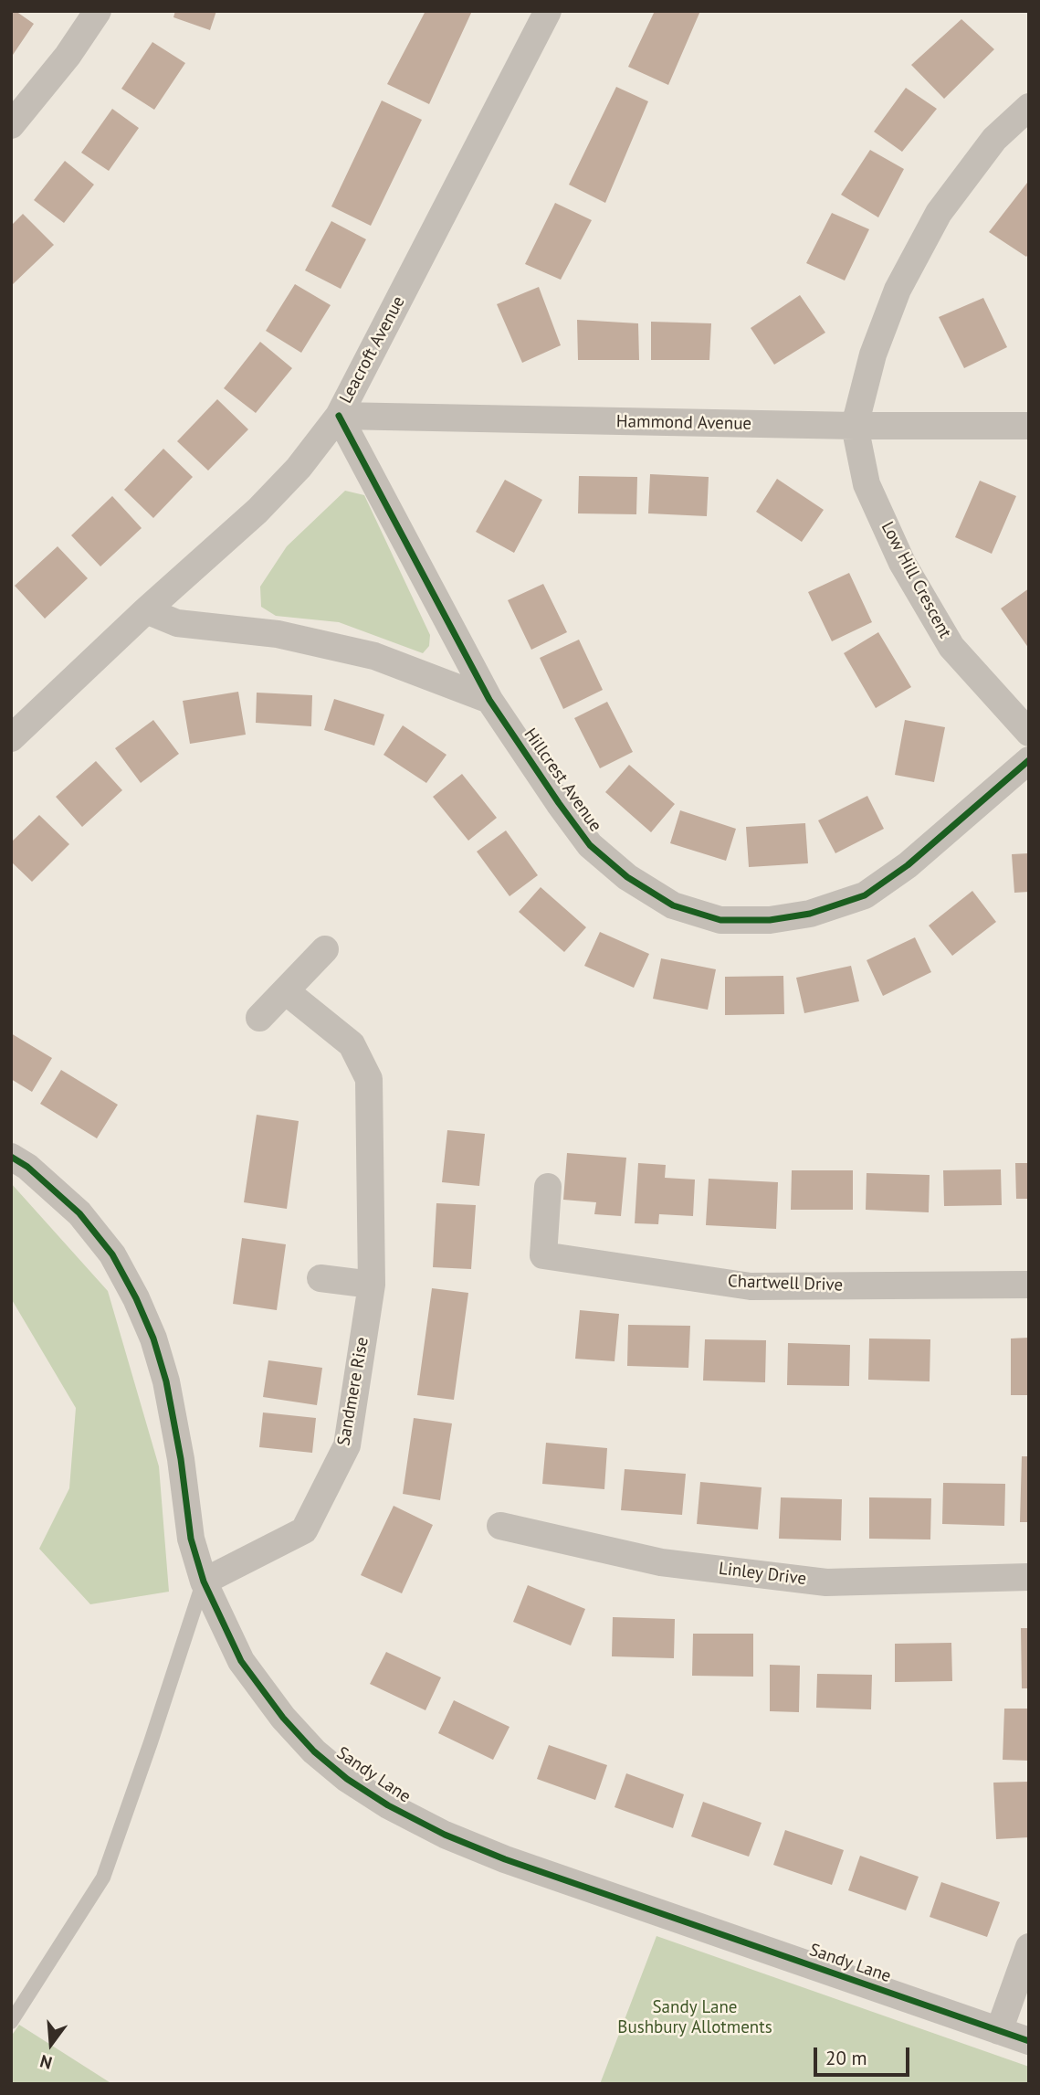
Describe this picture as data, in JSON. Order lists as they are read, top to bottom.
{
  "streets": {
    "street": [
      "Leacroft Avenue",
      "Hammond Avenue",
      "Low Hill Crescent",
      "Hillcrest Avenue",
      "Chartwell Drive",
      "Sandmere Rise",
      "Linley Drive",
      "Sandy Lane"
    ]
  },
  "crossings": [
    ["Leacroft Avenue", "Hammond Avenue"],
    ["Leacroft Avenue", "Hillcrest Avenue"],
    ["Hammond Avenue", "Low Hill Crescent"],
    ["Hammond Avenue", "Hillcrest Avenue"],
    ["Sandmere Rise", "Sandy Lane"]
  ],
  "parks": ["Sandy Lane Bushbury Allotments"],
  "scale_bar": "20 m",
  "north": "bottom"
}
